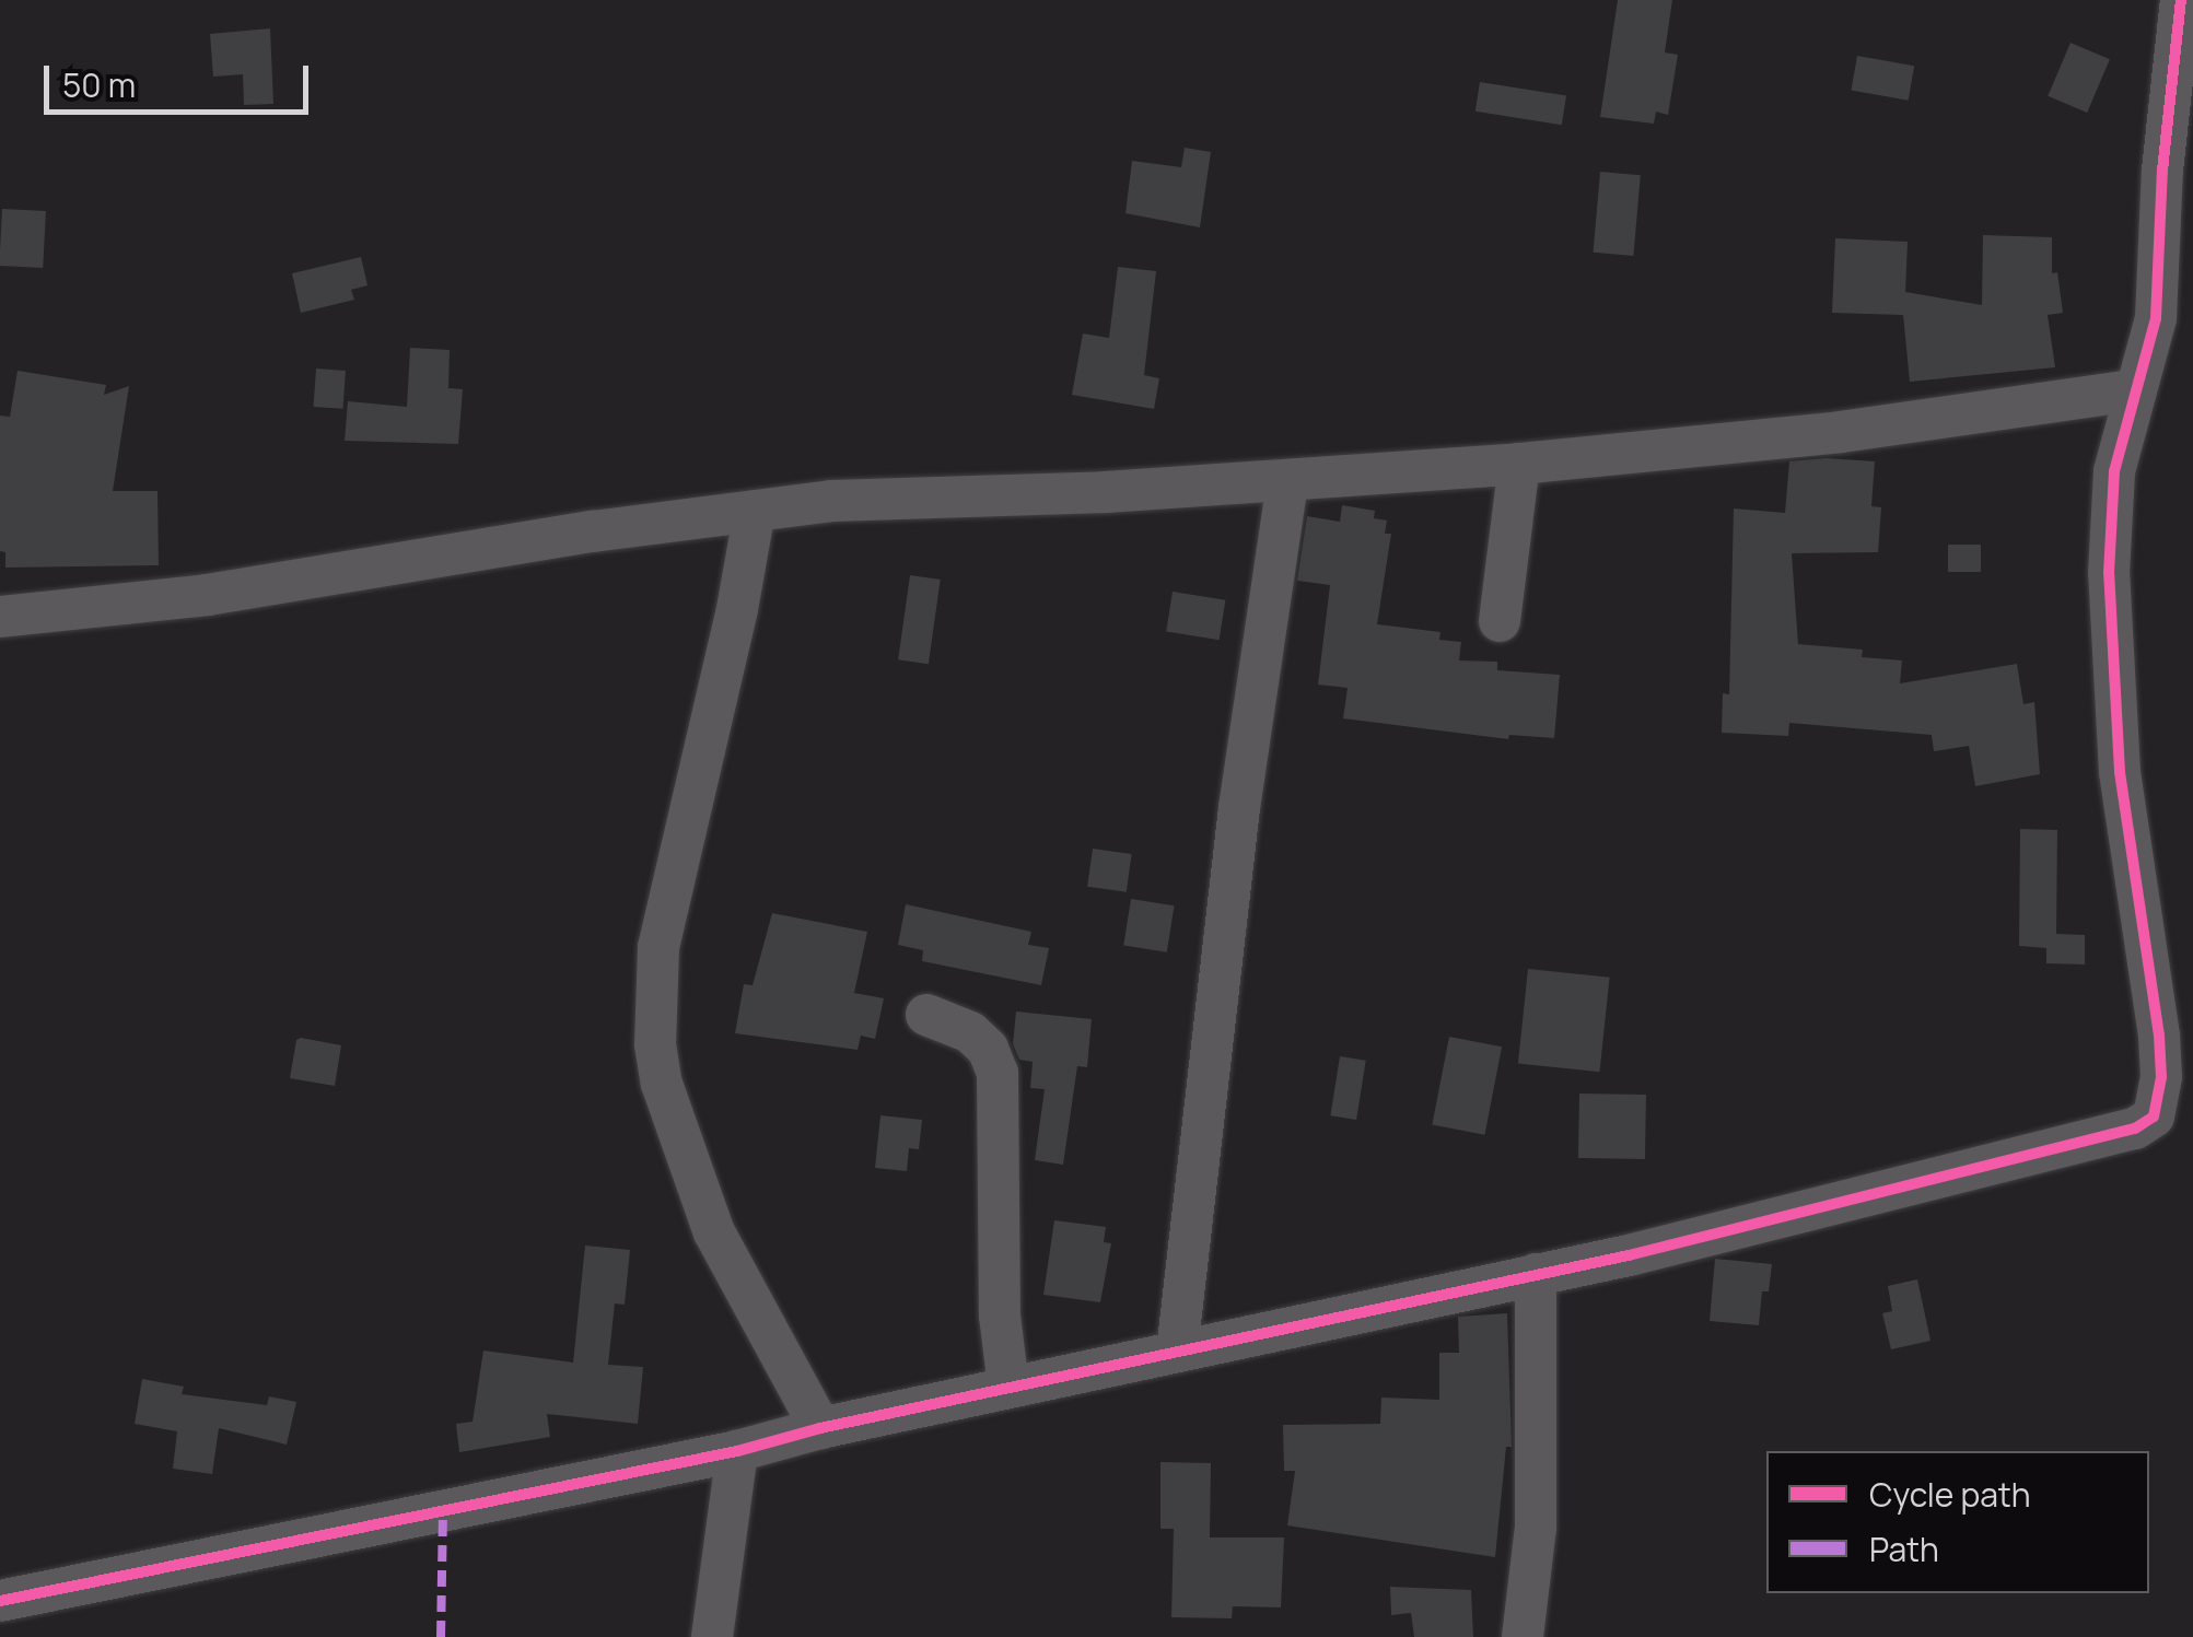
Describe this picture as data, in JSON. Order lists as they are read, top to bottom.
{
  "legend": ["Cycle path", "Path"],
  "scale_bar": "50 m"
}
